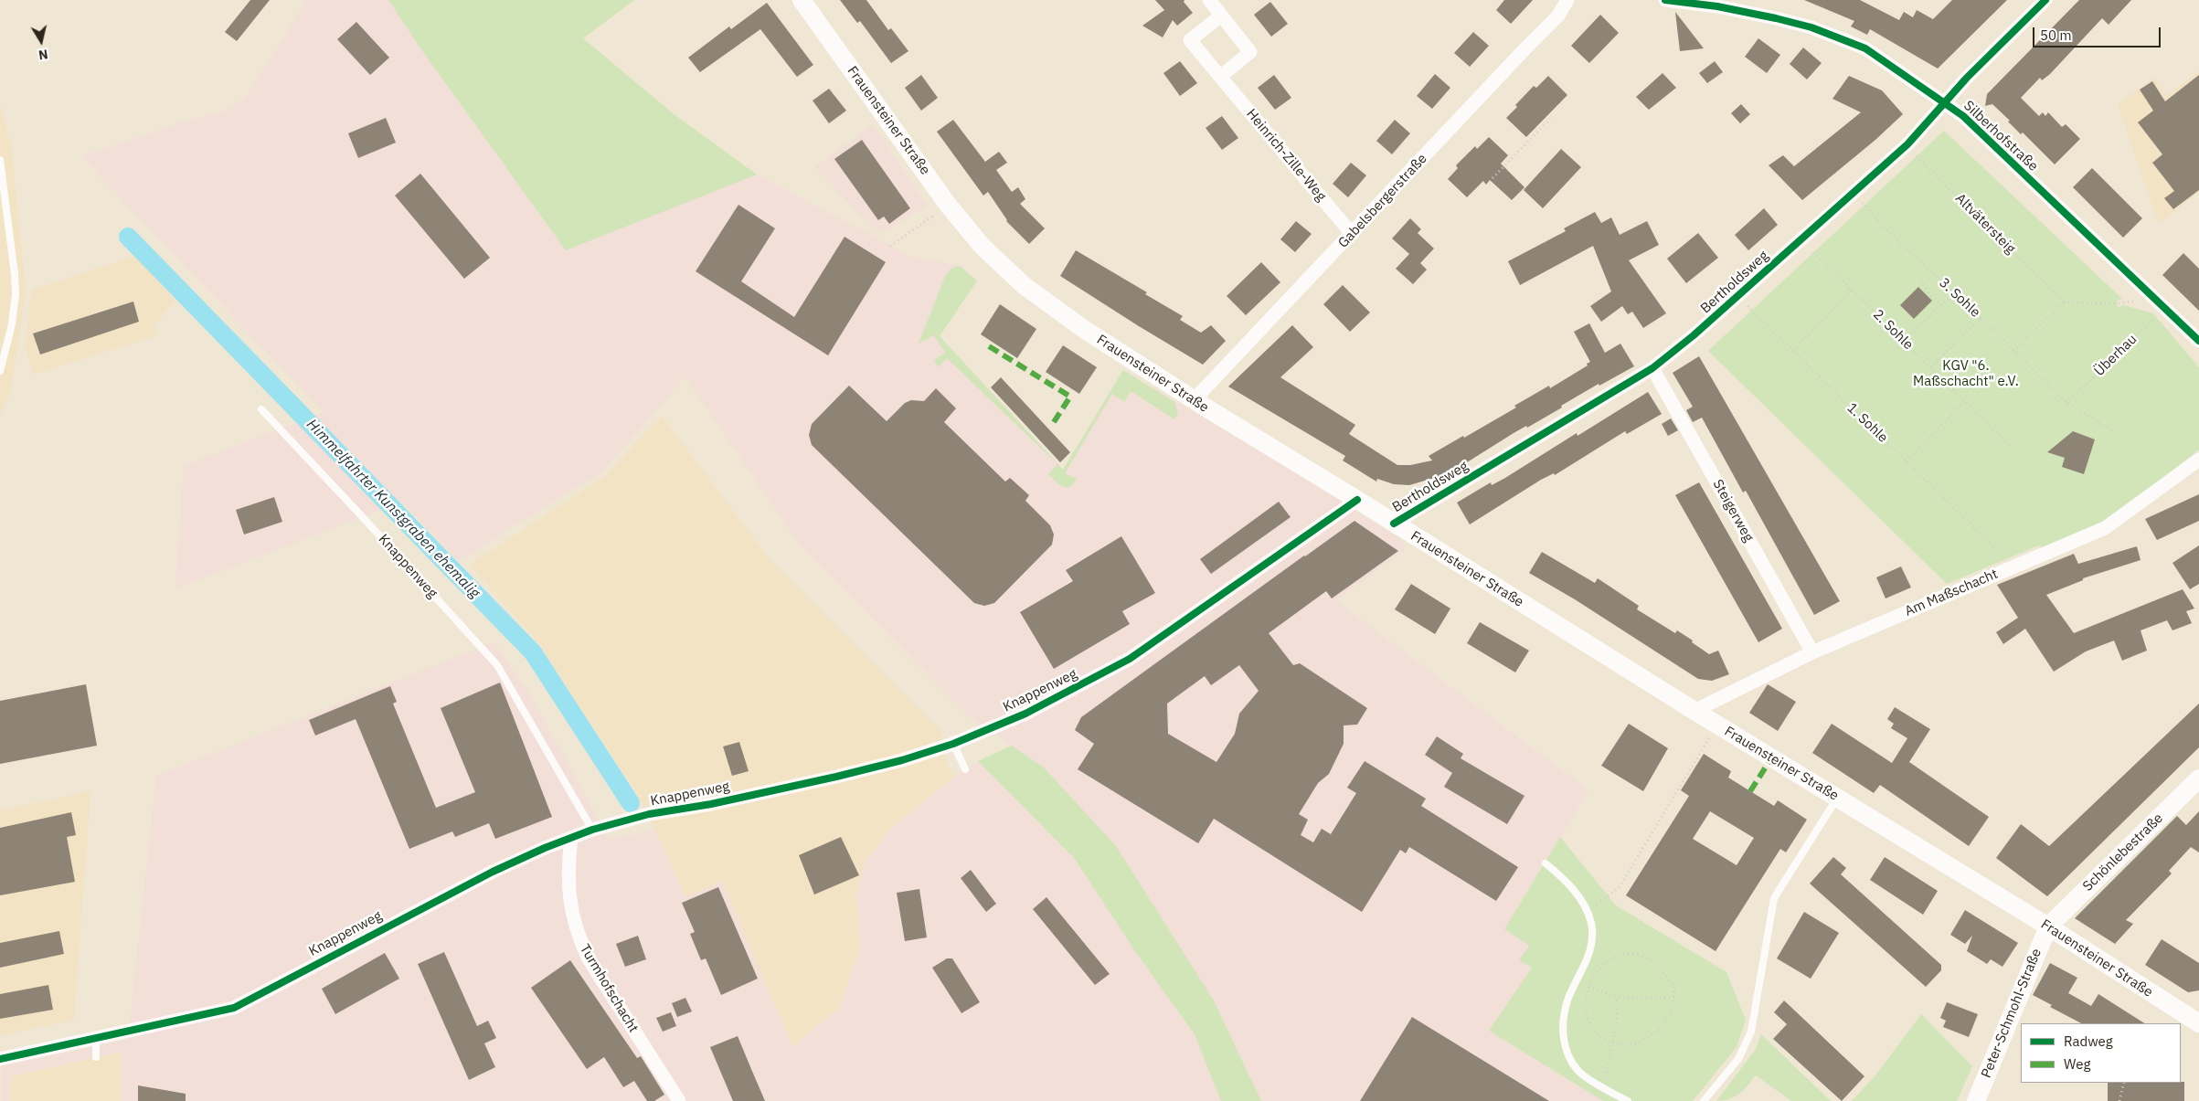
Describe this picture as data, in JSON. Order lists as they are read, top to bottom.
{
  "streets": {
    "main road": ["Frauensteiner Straße", "Schönlebestraße", "Peter-Schmohl-Straße"],
    "street": [
      "Silberhofstraße",
      "Heinrich-Zille-Weg",
      "Gabelsbergerstraße",
      "Bertholdsweg",
      "Steigerweg",
      "Knappenweg",
      "Am Maßschacht",
      "Turmhofschacht"
    ],
    "path": [
      "Altvätersteig",
      "3. Sohle",
      "2. Sohle",
      "Überhau",
      "1. Sohle"
    ]
  },
  "crossings": [
    ["Frauensteiner Straße", "Gabelsbergerstraße"],
    ["Frauensteiner Straße", "Bertholdsweg"],
    ["Frauensteiner Straße", "Knappenweg"],
    ["Frauensteiner Straße", "Am Maßschacht"],
    ["Frauensteiner Straße", "Schönlebestraße"],
    ["Frauensteiner Straße", "Peter-Schmohl-Straße"],
    ["Silberhofstraße", "Bertholdsweg"],
    ["Silberhofstraße", "Überhau"],
    ["Heinrich-Zille-Weg", "Gabelsbergerstraße"],
    ["Altvätersteig", "Bertholdsweg"],
    ["Bertholdsweg", "3. Sohle"],
    ["Bertholdsweg", "1. Sohle"],
    ["Bertholdsweg", "Steigerweg"],
    ["3. Sohle", "Überhau"],
    ["Steigerweg", "Am Maßschacht"],
    ["Knappenweg", "Turmhofschacht"],
    ["Schönlebestraße", "Peter-Schmohl-Straße"]
  ],
  "water": ["Himmelfahrter Kunstgraben ehemalig"],
  "parks": ["KGV \"6. Maßschacht\" e.V."],
  "legend": ["Radweg", "Weg"],
  "scale_bar": "50 m",
  "north": "bottom"
}
